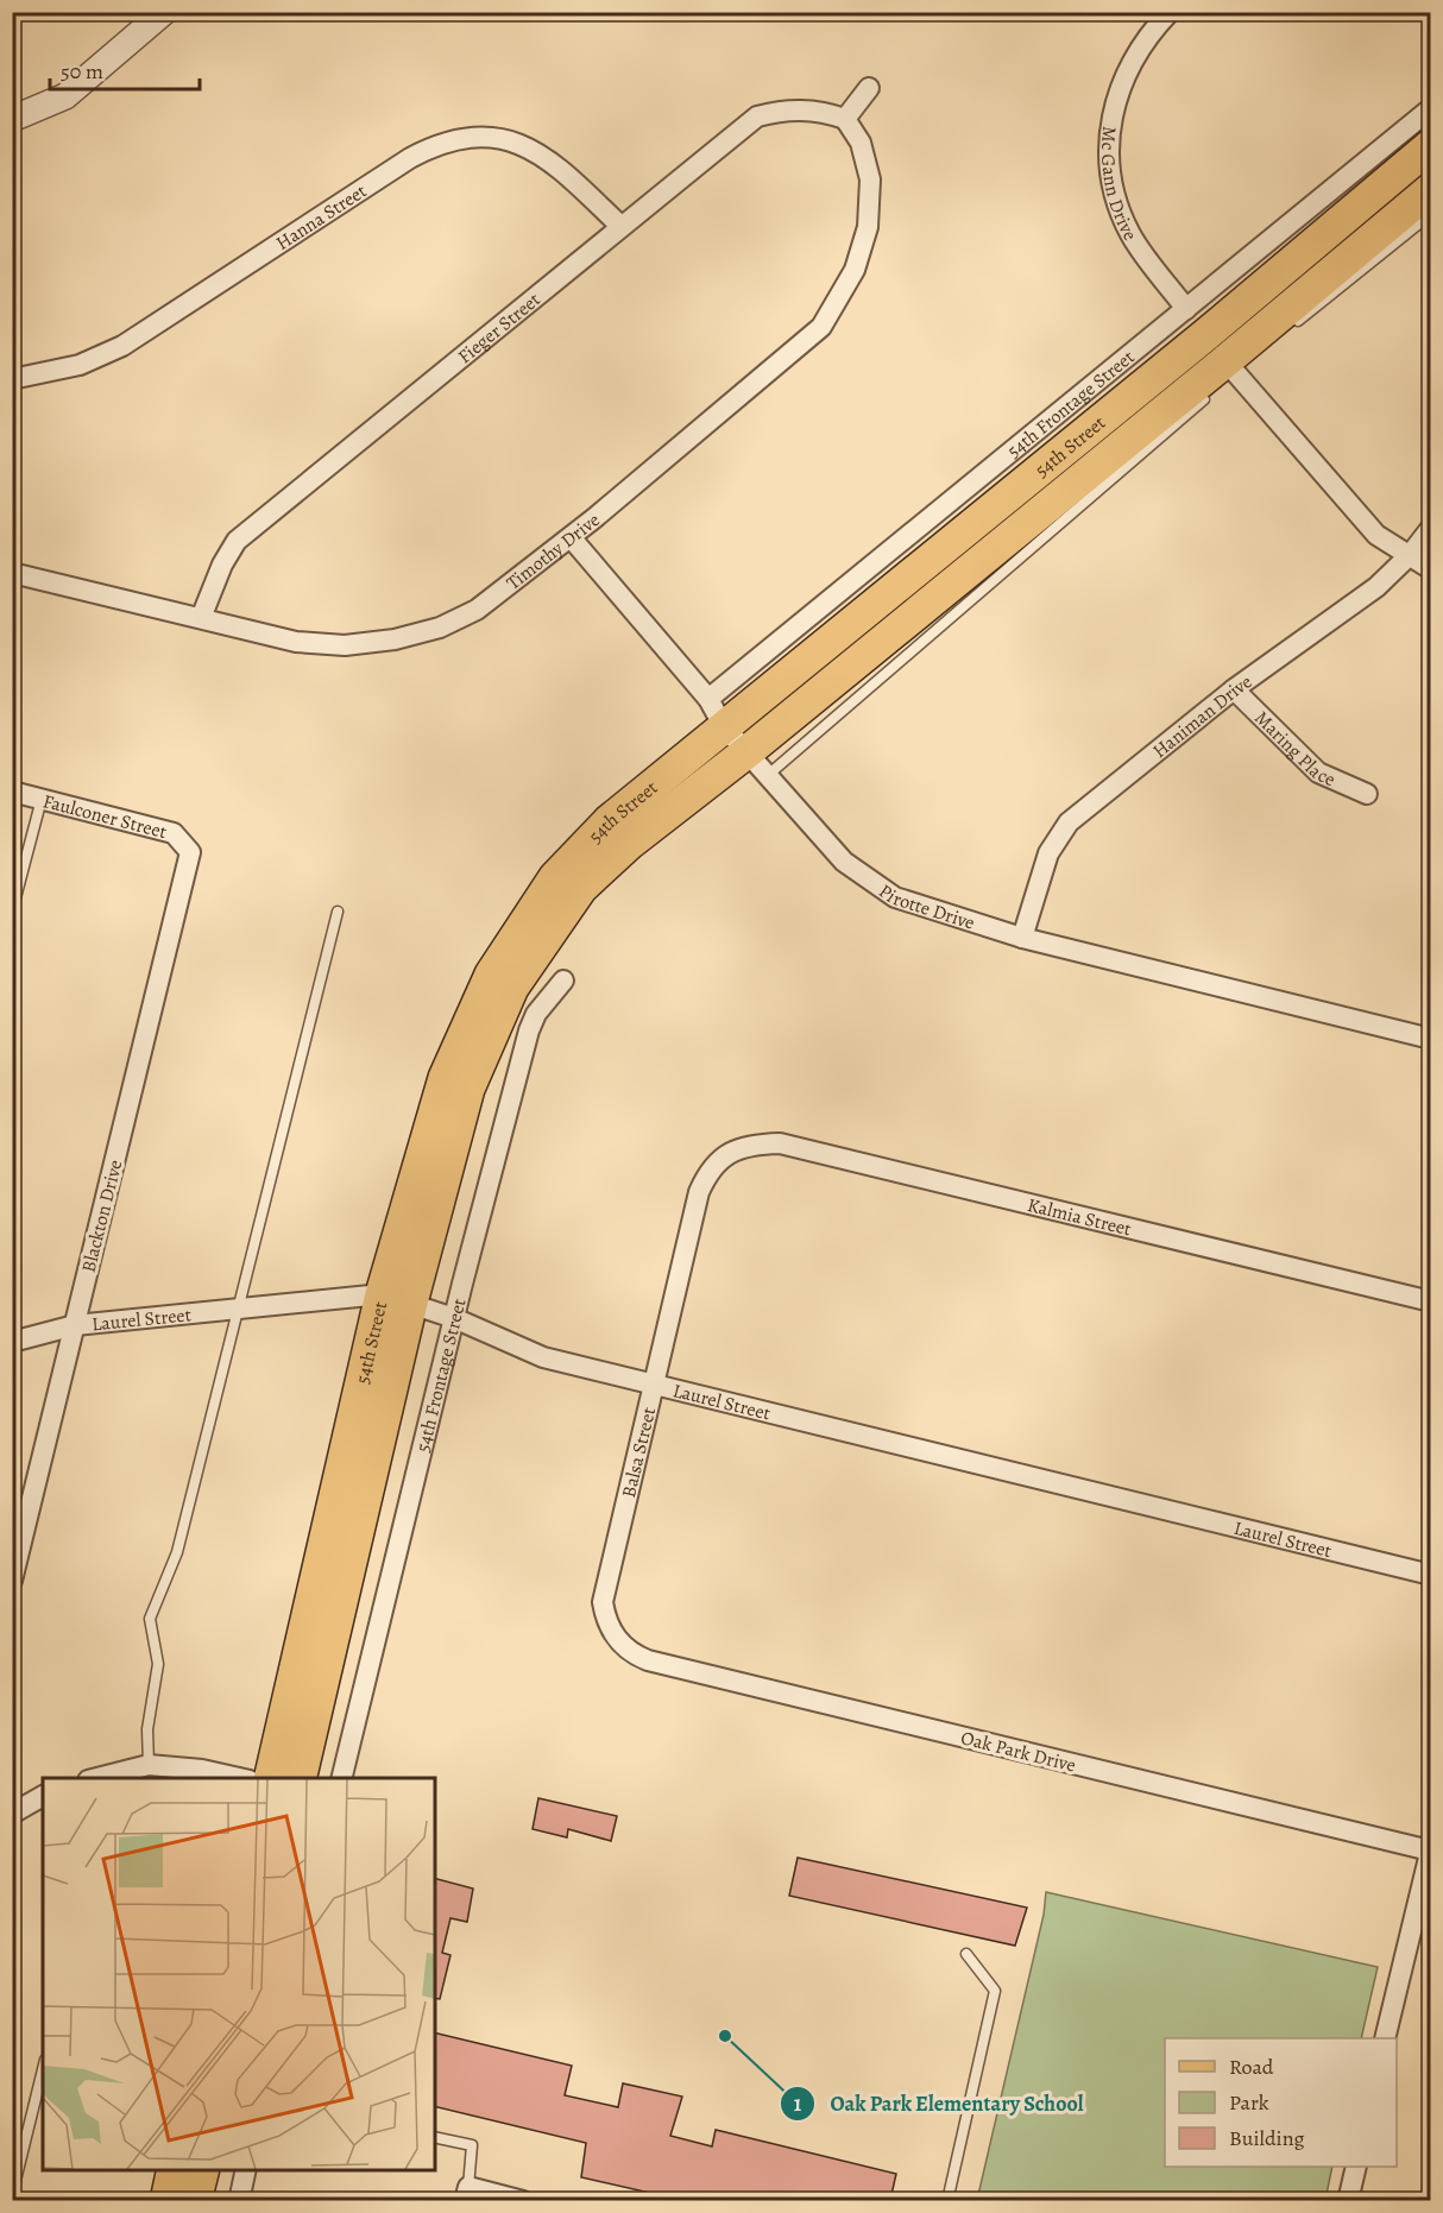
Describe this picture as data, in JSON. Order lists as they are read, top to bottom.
{
  "streets": {
    "main road": ["54th Street"],
    "street": [
      "Mc Gann Drive",
      "Hanna Street",
      "Fieger Street",
      "54th Frontage Street",
      "Timothy Drive",
      "Haniman Drive",
      "Maring Place",
      "Faulconer Street",
      "Pirotte Drive",
      "Blackton Drive",
      "Kalmia Street",
      "Laurel Street",
      "Balsa Street",
      "Oak Park Drive"
    ]
  },
  "crossings": [
    ["Mc Gann Drive", "54th Frontage Street"],
    ["Hanna Street", "Fieger Street"],
    ["Fieger Street", "Timothy Drive"],
    ["54th Frontage Street", "54th Street"],
    ["54th Frontage Street", "Pirotte Drive"],
    ["54th Frontage Street", "Laurel Street"],
    ["54th Street", "Pirotte Drive"],
    ["54th Street", "Laurel Street"],
    ["Timothy Drive", "Pirotte Drive"],
    ["Haniman Drive", "Maring Place"],
    ["Haniman Drive", "Pirotte Drive"],
    ["Faulconer Street", "Blackton Drive"],
    ["Blackton Drive", "Laurel Street"],
    ["Kalmia Street", "Balsa Street"],
    ["Laurel Street", "Balsa Street"],
    ["Balsa Street", "Oak Park Drive"]
  ],
  "places": ["Oak Park Elementary School"],
  "legend": ["Road", "Park", "Building"],
  "scale_bar": "50 m"
}
